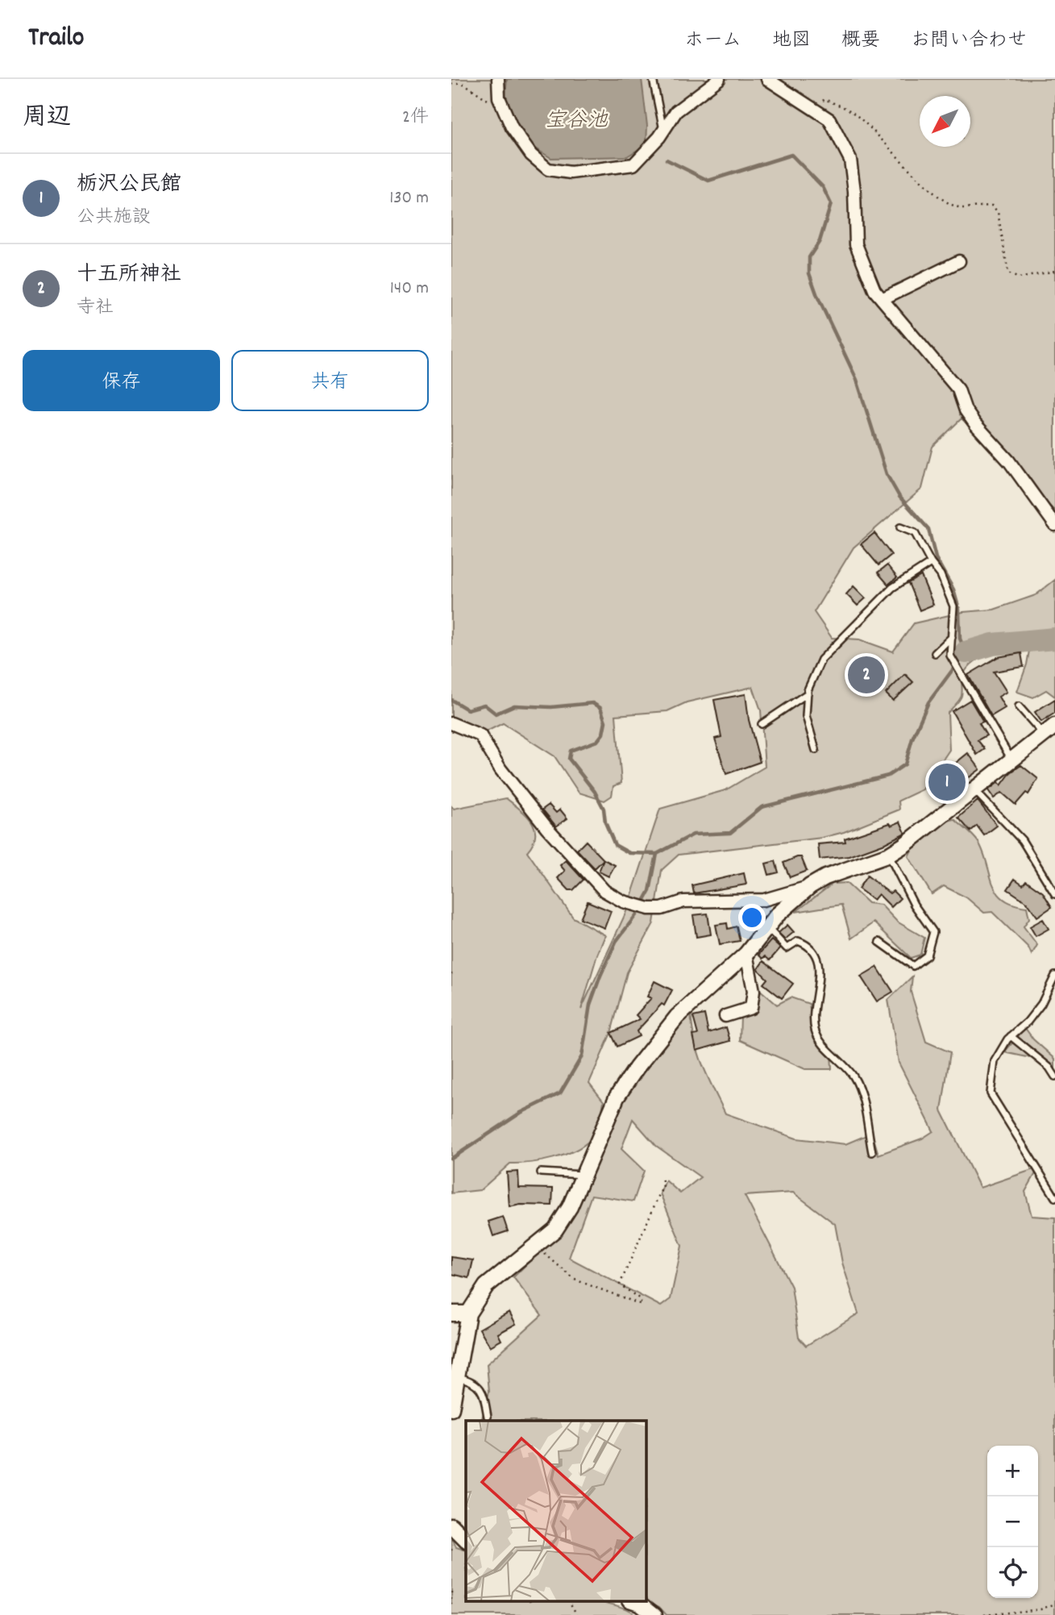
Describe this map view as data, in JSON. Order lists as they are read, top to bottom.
{
  "water": ["宝谷池"],
  "north": "bottom left",
  "page": {
    "header": "Trailo",
    "nav": [
      "ホーム",
      "地図",
      "概要",
      "お問い合わせ"
    ],
    "heading": ["周辺", "2件"],
    "list": [
      {
        "mark": "1",
        "name": "栃沢公民館",
        "note": "公共施設",
        "value": "130 m"
      },
      {
        "mark": "2",
        "name": "十五所神社",
        "note": "寺社",
        "value": "140 m"
      }
    ],
    "buttons": ["保存", "共有"],
    "pins": ["2", "1"],
    "map_buttons": ["+", "−"]
  }
}
